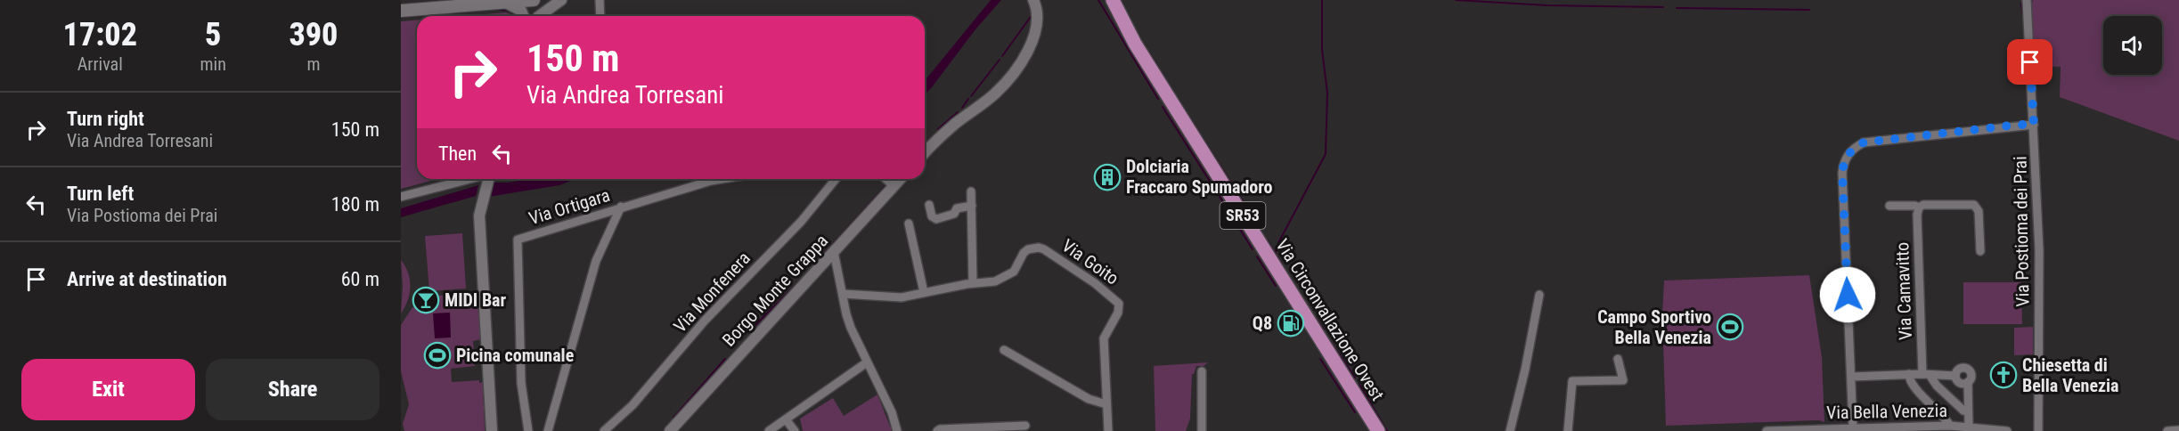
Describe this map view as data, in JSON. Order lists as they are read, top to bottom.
{
  "streets": {
    "main road": ["SR53", "Via Circonvallazione Ovest"],
    "street": [
      "Via Ortigara",
      "Via Postioma dei Prai",
      "Via Goito",
      "Borgo Monte Grappa",
      "Via Camavitto",
      "Via Monfenera",
      "Via Bella Venezia"
    ]
  },
  "places": {
    "building": ["Dolciaria Fraccaro Spumadoro"],
    "bar": ["MIDI Bar"],
    "fuel station": ["Q8"],
    "sports": ["Campo Sportivo Bella Venezia", "Picina comunale"],
    "church": ["Chiesetta di Bella Venezia"]
  },
  "page": {
    "eta": [
      "17:02",
      "Arrival",
      "5",
      "min",
      "390",
      "m"
    ],
    "turn": ["150 m", "Via Andrea Torresani"],
    "list": [
      {
        "name": "Turn right",
        "note": "Via Andrea Torresani",
        "value": "150 m"
      },
      {
        "name": "Turn left",
        "note": "Via Postioma dei Prai",
        "value": "180 m"
      },
      {
        "name": "Arrive at destination",
        "value": "60 m"
      }
    ],
    "then": "Then",
    "buttons": ["Exit", "Share"]
  }
}
